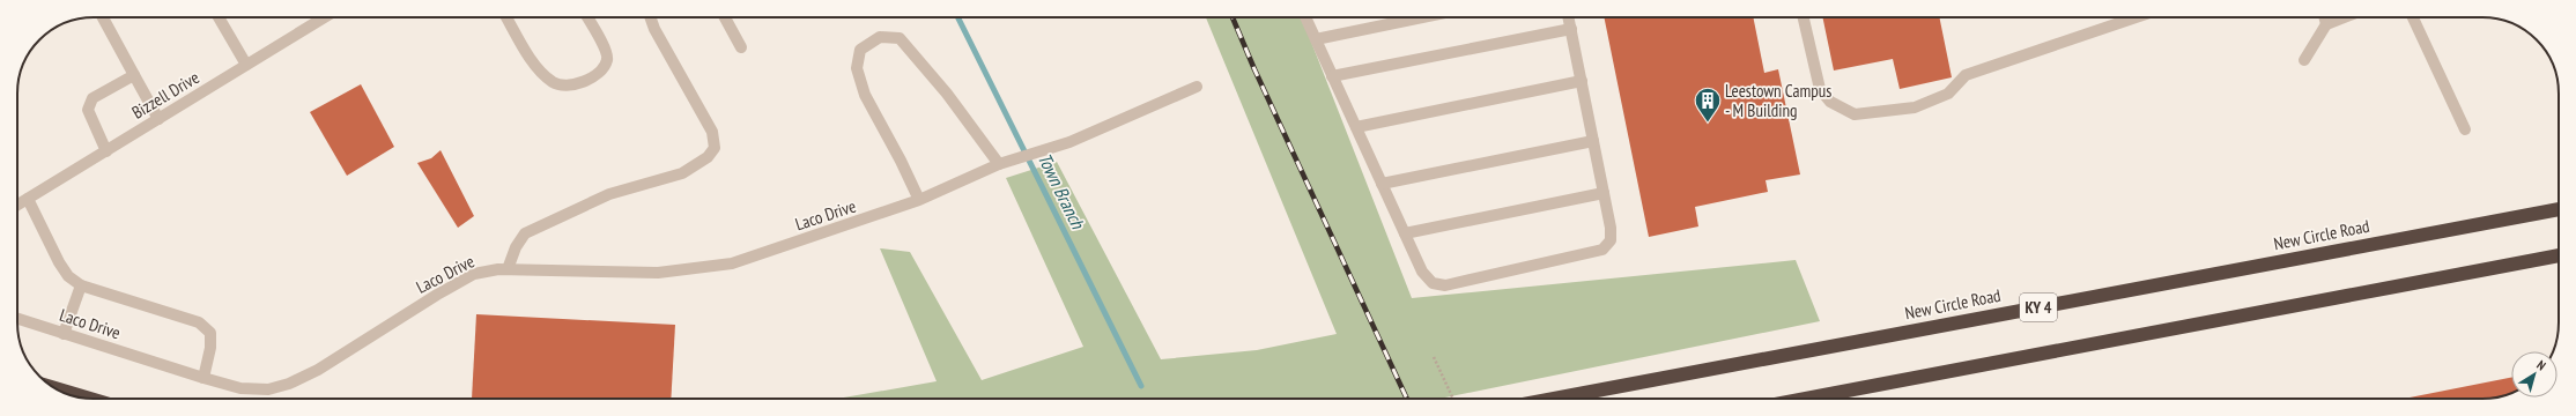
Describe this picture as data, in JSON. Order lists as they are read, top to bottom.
{
  "streets": {
    "highway": ["New Circle Road", "KY 4"],
    "street": ["Bizzell Drive", "Laco Drive"]
  },
  "water": ["Town Branch"],
  "places": {
    "building": ["Leestown Campus - M Building"]
  },
  "north": "top right"
}
